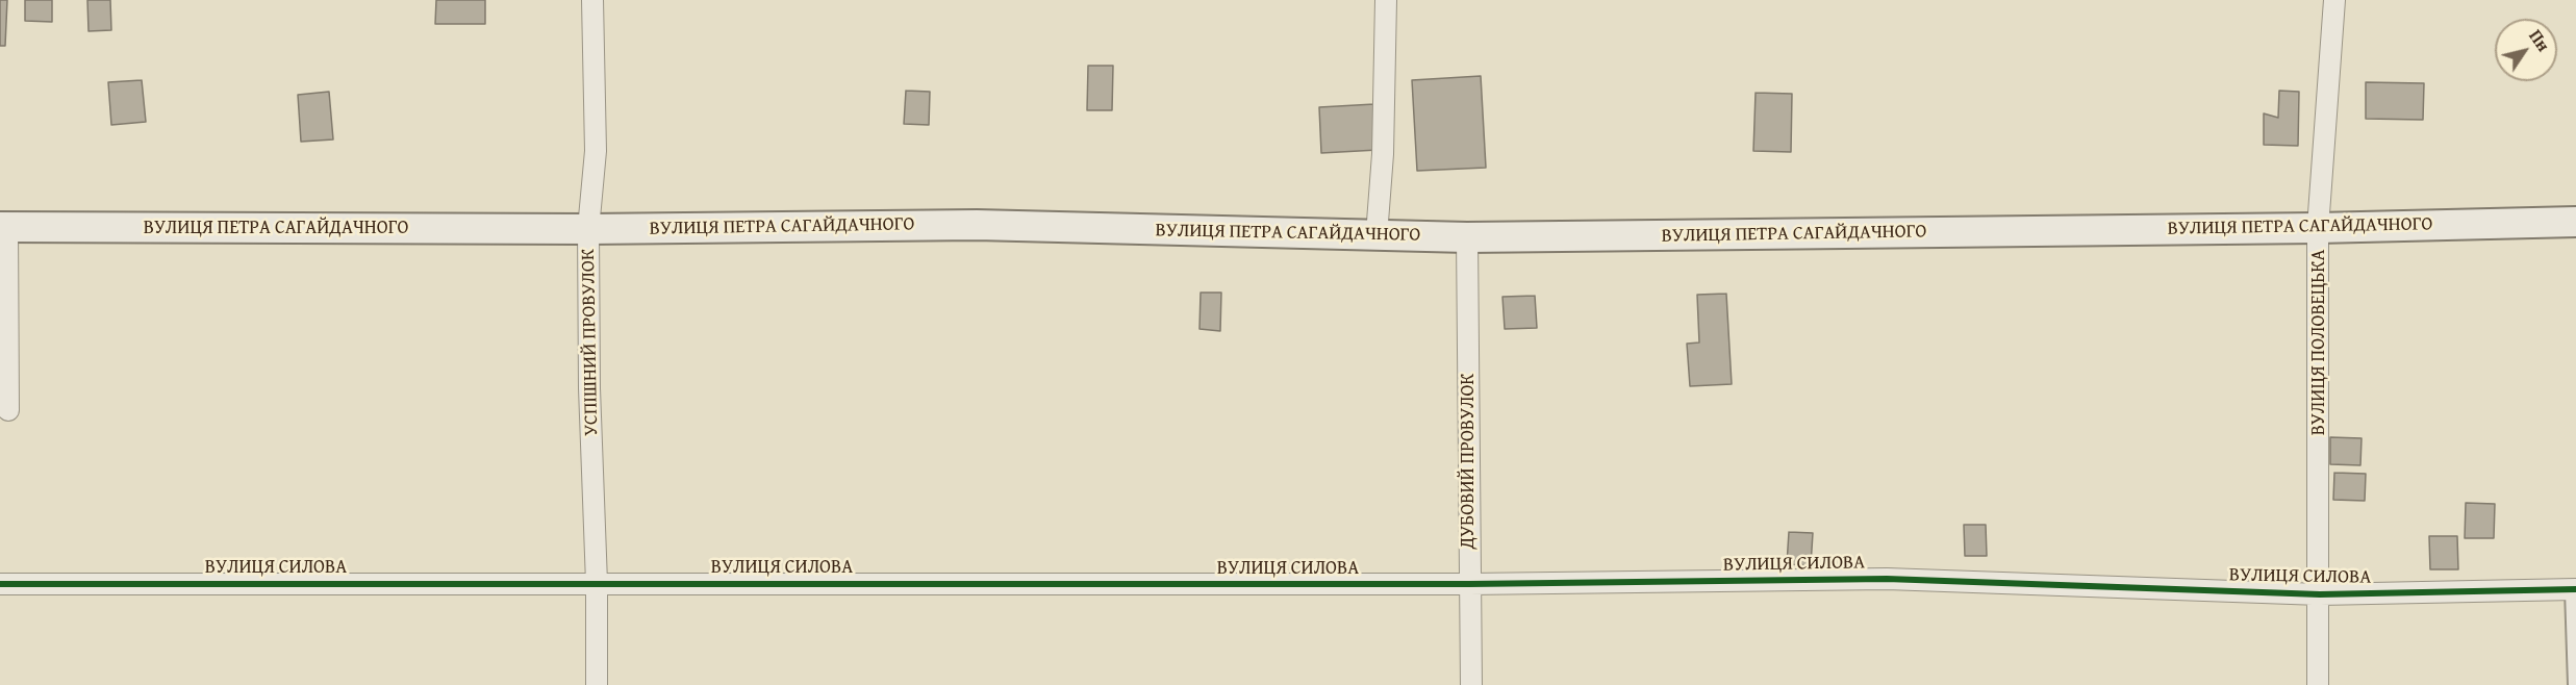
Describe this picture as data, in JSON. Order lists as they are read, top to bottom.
{
  "streets": {
    "street": [
      "ВУЛИЦЯ ПЕТРА САГАЙДАЧНОГО",
      "УСПІШНИЙ ПРОВУЛОК",
      "ВУЛИЦЯ ПОЛОВЕЦЬКА",
      "ДУБОВИЙ ПРОВУЛОК",
      "ВУЛИЦЯ СИЛОВА"
    ]
  },
  "crossings": [
    ["ВУЛИЦЯ ПЕТРА САГАЙДАЧНОГО", "УСПІШНИЙ ПРОВУЛОК"],
    ["ВУЛИЦЯ ПЕТРА САГАЙДАЧНОГО", "ВУЛИЦЯ ПОЛОВЕЦЬКА"],
    ["ВУЛИЦЯ ПЕТРА САГАЙДАЧНОГО", "ДУБОВИЙ ПРОВУЛОК"],
    ["УСПІШНИЙ ПРОВУЛОК", "ВУЛИЦЯ СИЛОВА"],
    ["ВУЛИЦЯ ПОЛОВЕЦЬКА", "ВУЛИЦЯ СИЛОВА"],
    ["ДУБОВИЙ ПРОВУЛОК", "ВУЛИЦЯ СИЛОВА"]
  ],
  "north": "top right"
}
